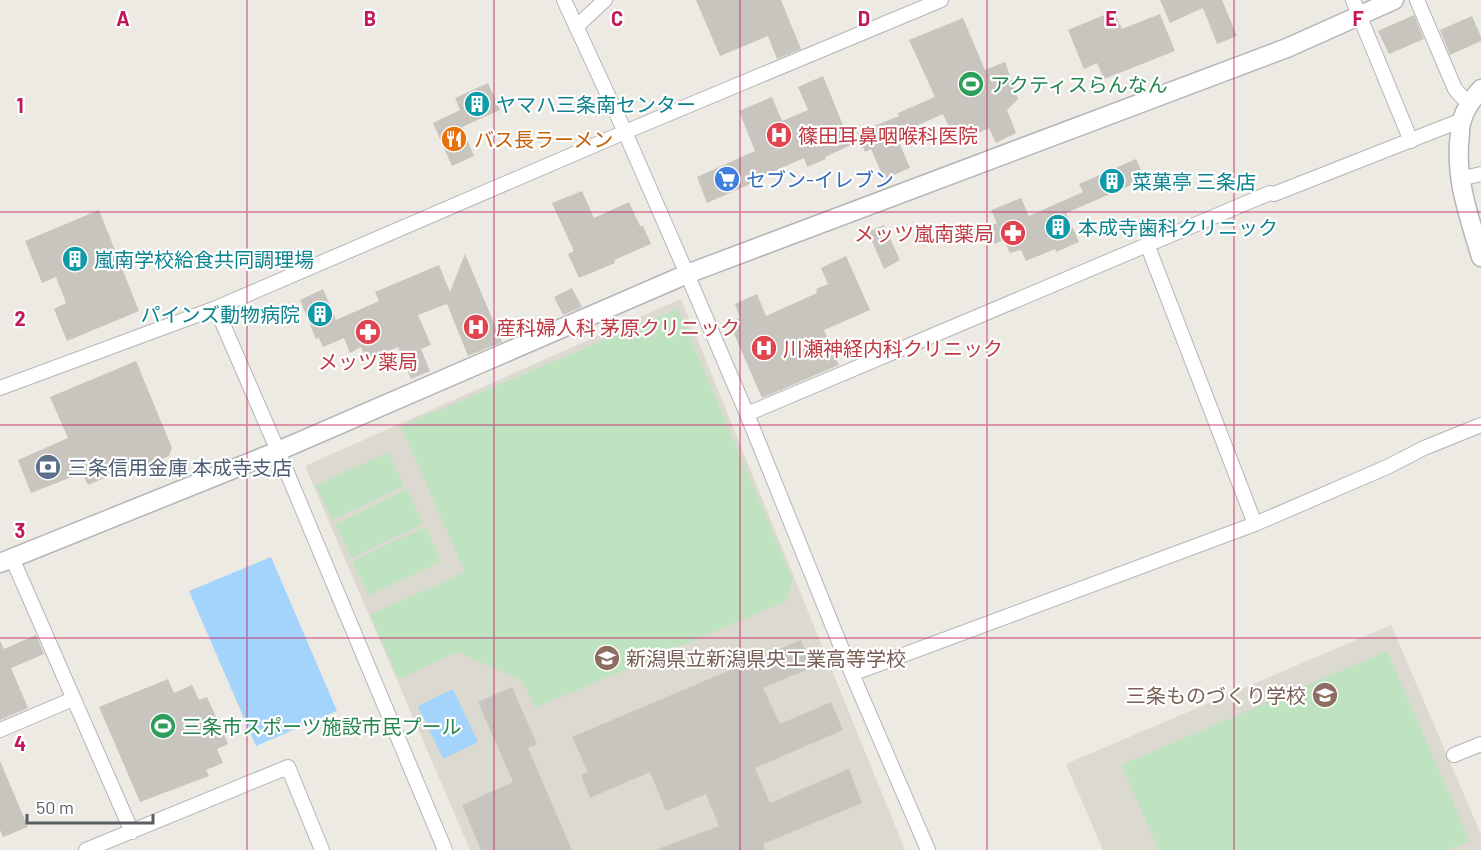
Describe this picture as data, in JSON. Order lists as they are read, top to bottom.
{
  "places": {
    "sports": ["アクティスらんなん", "三条市スポーツ施設市民プール"],
    "building": [
      "ヤマハ三条南センター",
      "菜菓亭 三条店",
      "本成寺歯科クリニック",
      "嵐南学校給食共同調理場",
      "パインズ動物病院"
    ],
    "hospital": ["篠田耳鼻咽喉科医院", "産科婦人科 茅原クリニック", "川瀬神経内科クリニック"],
    "restaurant": ["バス長ラーメン"],
    "supermarket": ["セブン-イレブン"],
    "pharmacy": ["メッツ嵐南薬局", "メッツ薬局"],
    "bank": ["三条信用金庫 本成寺支店"],
    "school or university": ["新潟県立新潟県央工業高等学校", "三条ものづくり学校"]
  },
  "scale_bar": "50 m",
  "grid": {
    "columns": [
      "A",
      "B",
      "C",
      "D",
      "E",
      "F"
    ],
    "rows": [
      "1",
      "2",
      "3",
      "4"
    ]
  }
}
